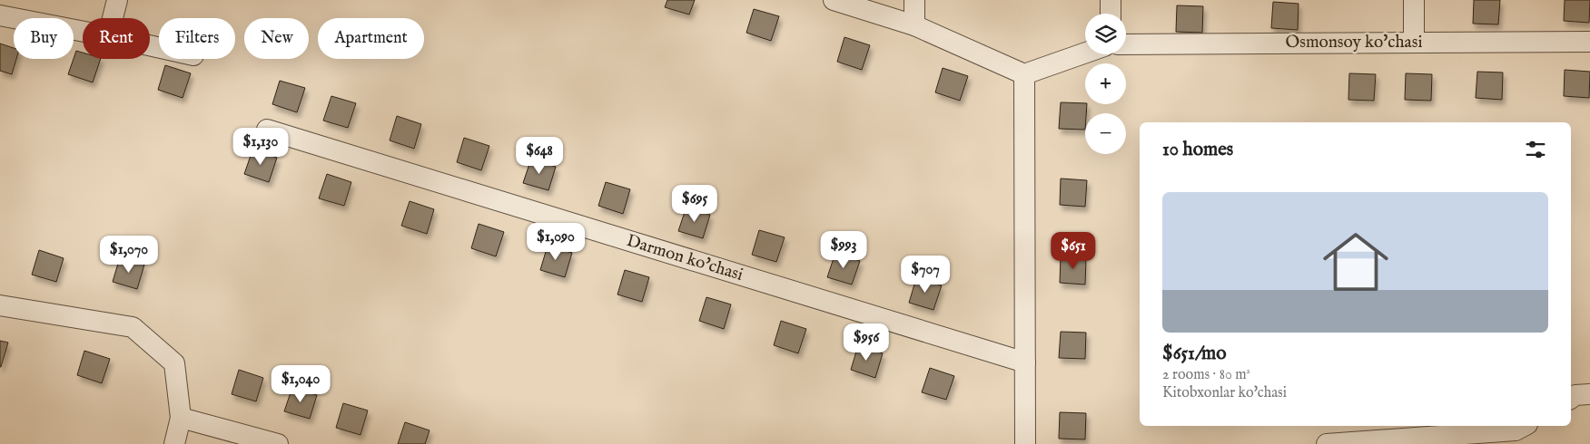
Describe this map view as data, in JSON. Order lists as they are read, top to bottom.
{
  "streets": {
    "street": ["Osmonsoy ko'chasi", "Darmon ko'chasi"]
  },
  "page": {
    "map_buttons": ["+", "−"],
    "chip": [
      "Buy",
      "Rent",
      "Filters",
      "New",
      "Apartment"
    ],
    "heading": "10 homes",
    "price": [
      "$1,130",
      "$648",
      "$695",
      "$1,090",
      "$993",
      "$651",
      "$1,070",
      "$707",
      "$956",
      "$1,040"
    ],
    "list": [
      {
        "name": "$651/mo",
        "note": "2 rooms · 80 m² · Kitobxonlar ko'chasi"
      }
    ]
  }
}
